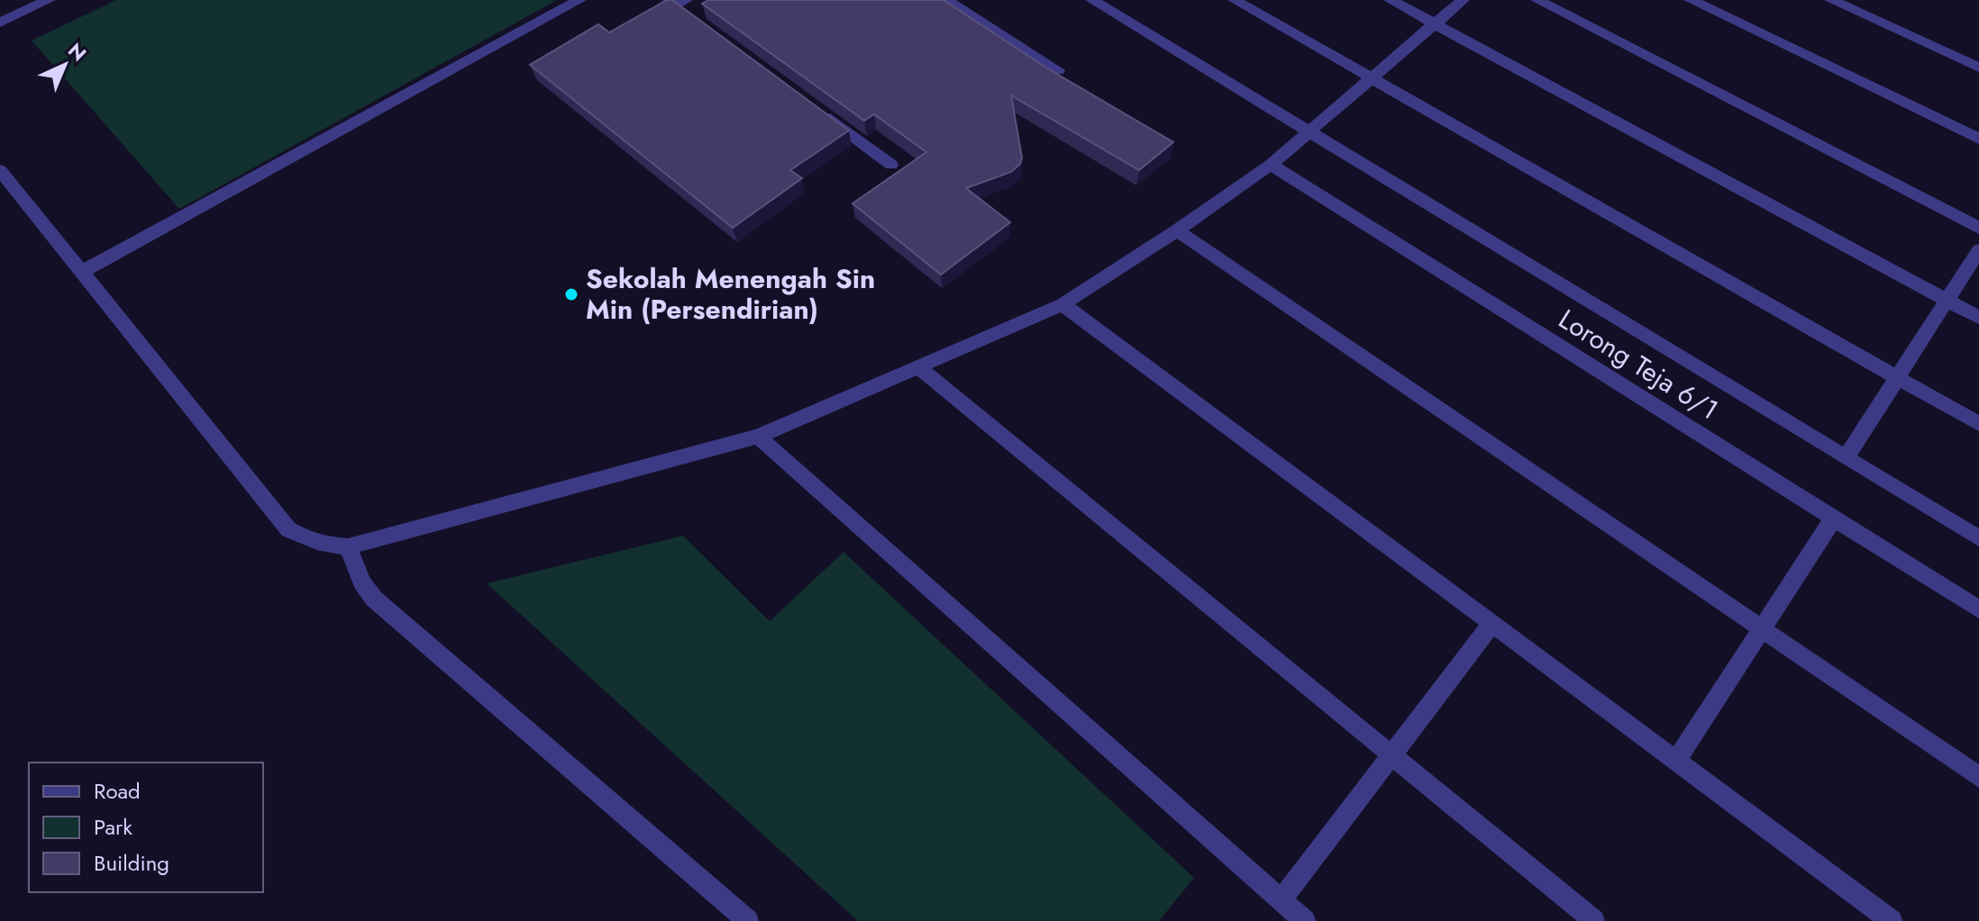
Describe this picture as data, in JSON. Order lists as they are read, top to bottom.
{
  "streets": {
    "street": ["Lorong Teja 6/1"]
  },
  "places": ["Sekolah Menengah Sin Min (Persendirian)"],
  "legend": ["Road", "Park", "Building"],
  "north": "top right"
}
